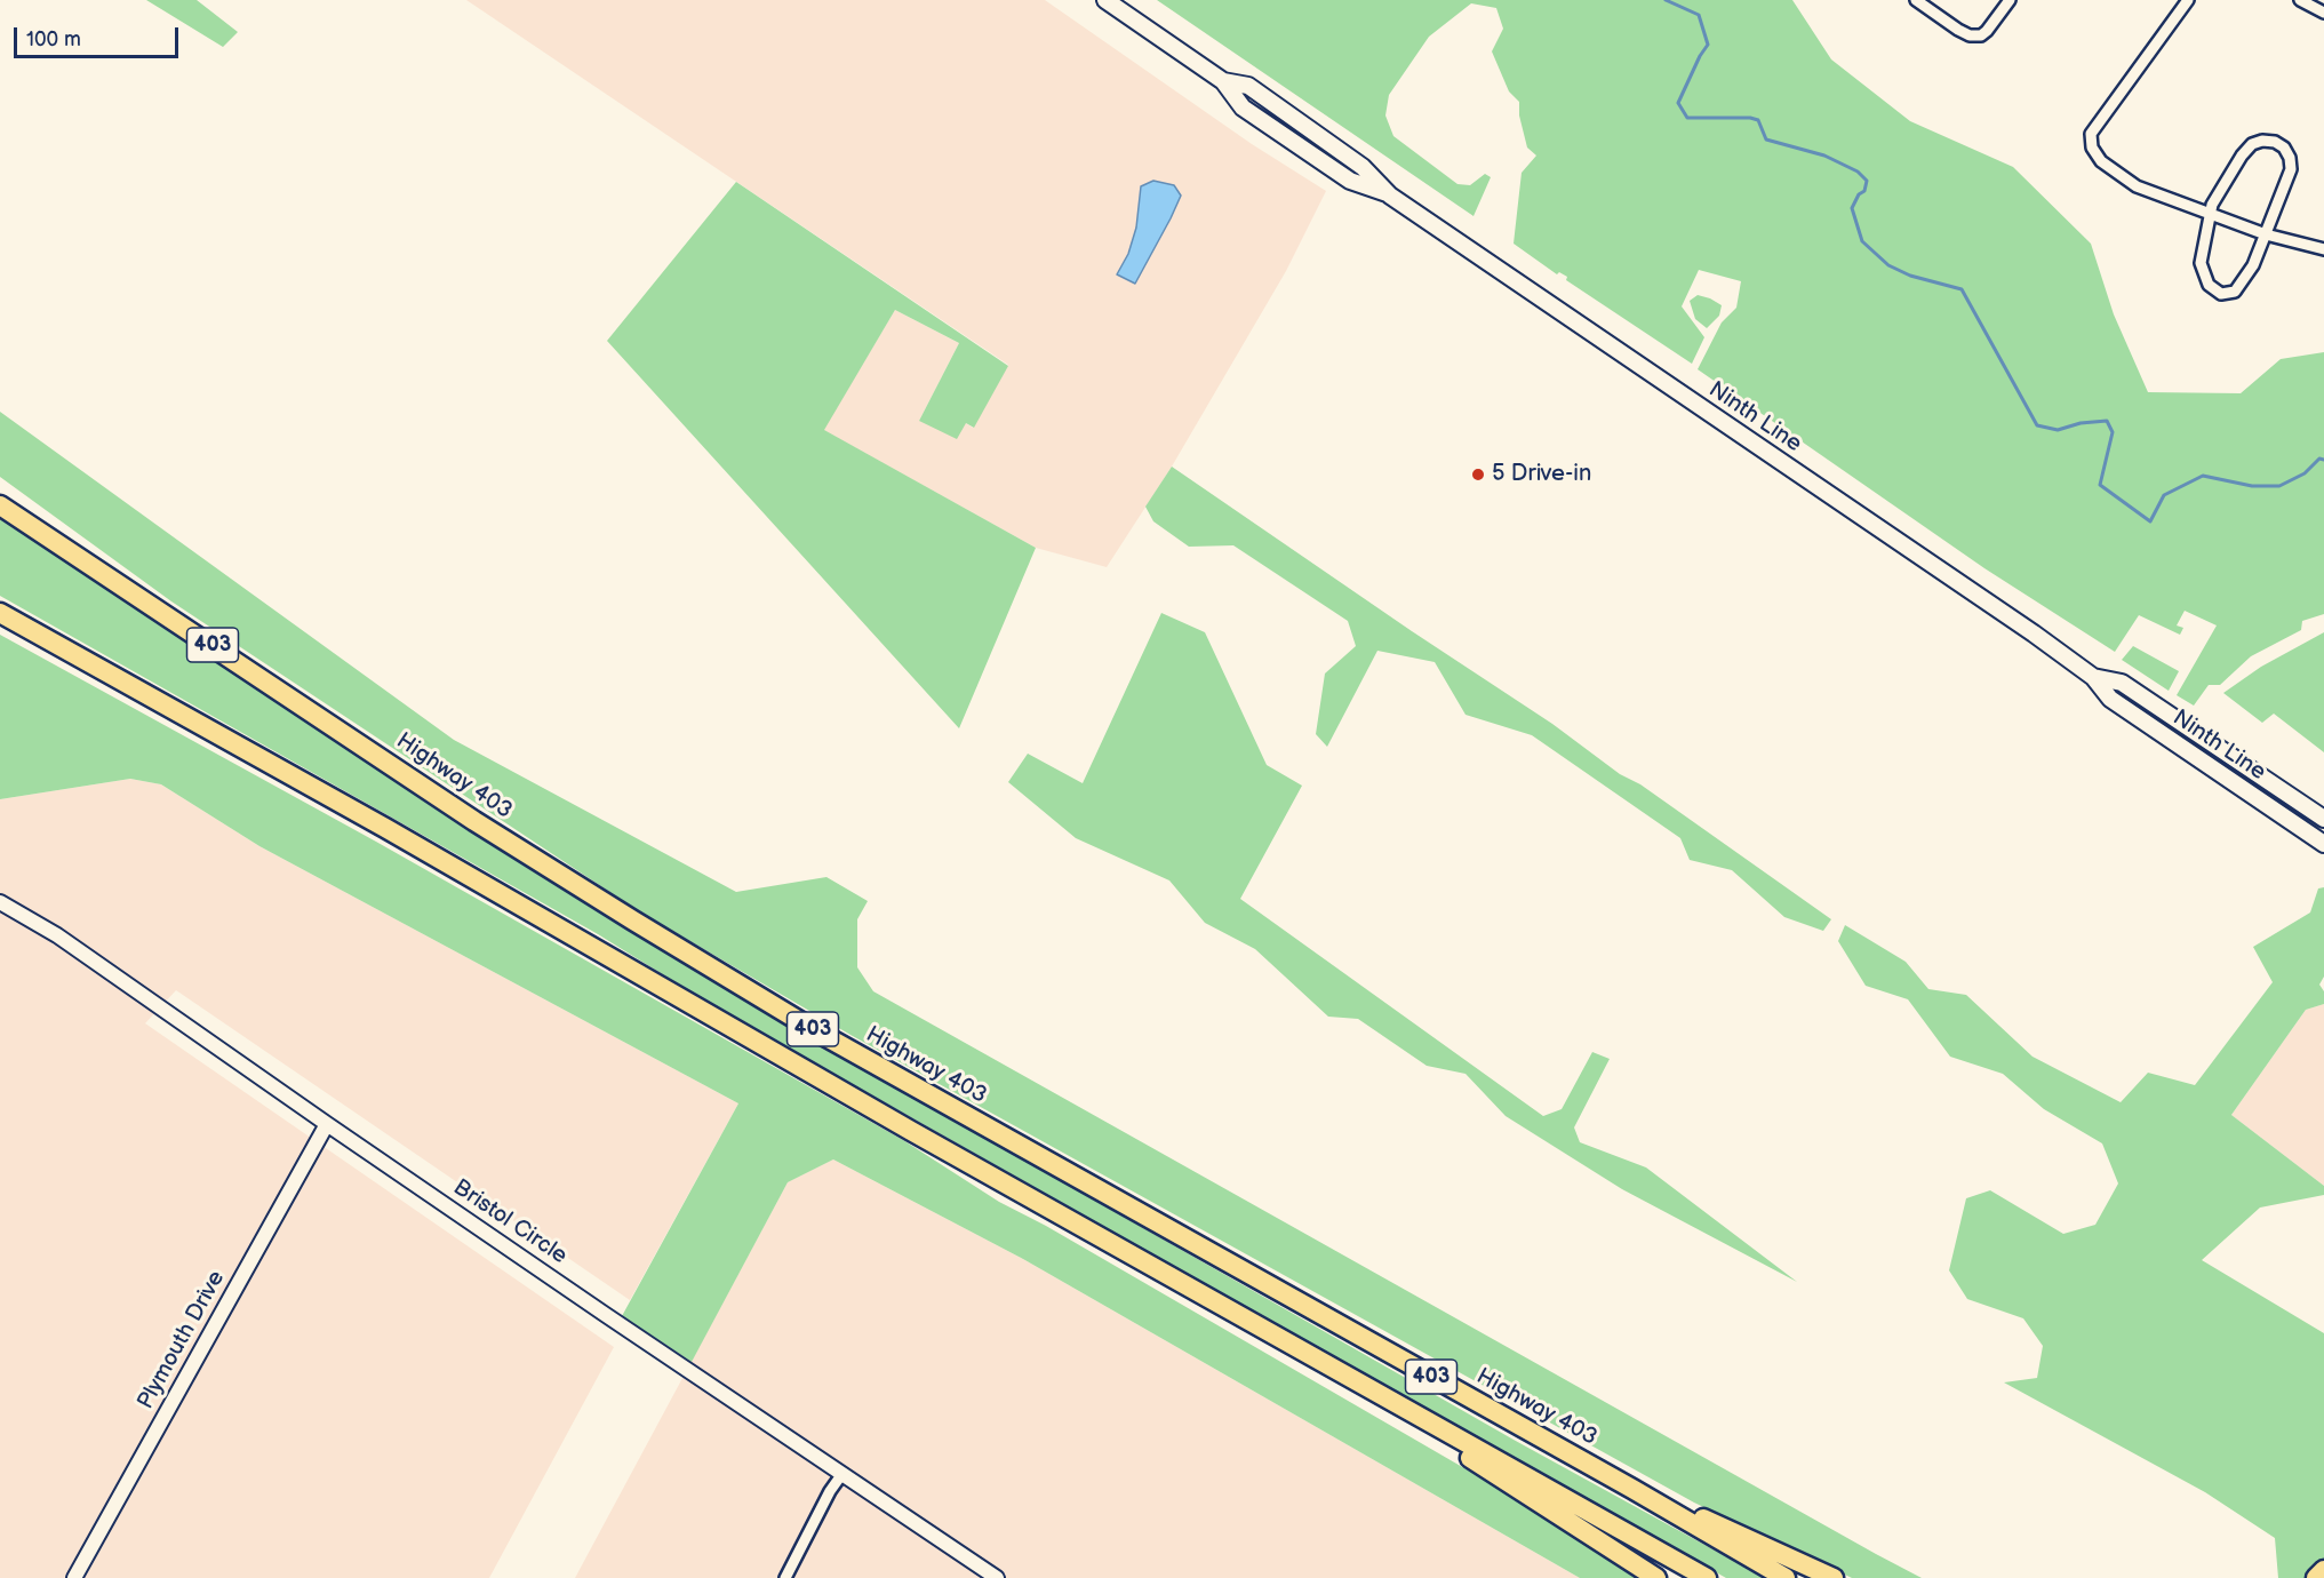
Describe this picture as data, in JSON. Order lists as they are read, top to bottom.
{
  "streets": {
    "highway": ["403", "Highway 403"],
    "main road": ["Ninth Line"],
    "street": ["Bristol Circle", "Plymouth Drive"]
  },
  "crossings": [
    ["Bristol Circle", "Plymouth Drive"]
  ],
  "places": ["5 Drive-in"],
  "scale_bar": "100 m"
}
